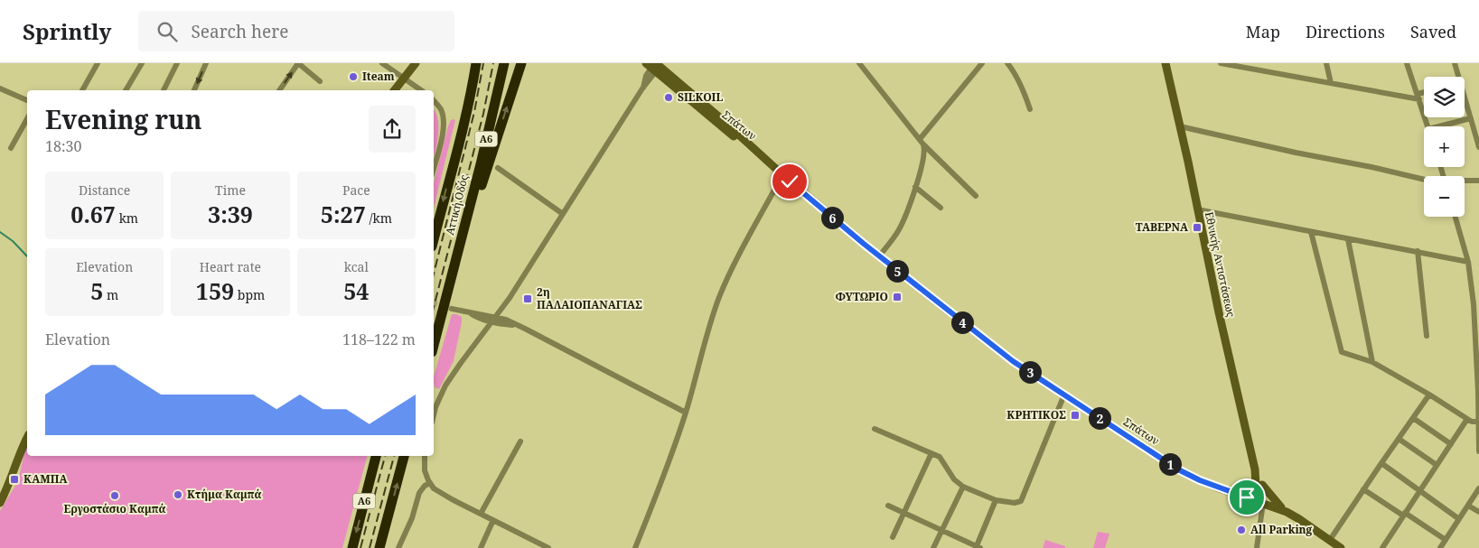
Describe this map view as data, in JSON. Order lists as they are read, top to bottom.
{
  "streets": {
    "highway": ["Α6", "Αττική Οδός"],
    "main road": ["Σπάτων", "Εθνικής Αντιστάσεως"]
  },
  "crossings": [
    ["Σπάτων", "Εθνικής Αντιστάσεως"]
  ],
  "places": {
    "other": [
      "Iteam",
      "SILKOIL",
      "Kτήμα Καμπά",
      "Εργοστάσιο Καμπά",
      "All Parking"
    ],
    "transit": [
      "ΤΑΒΕΡΝΑ",
      "ΦΥΤΩΡΙΟ",
      "2η ΠΑΛΑΙΟΠΑΝΑΓΙΑΣ",
      "ΚΡΗΤΙΚΟΣ",
      "ΚΑΜΠΑ"
    ]
  },
  "page": {
    "header": "Sprintly",
    "search": "Search here",
    "nav": ["Map", "Directions", "Saved"],
    "map_buttons": ["+", "−"],
    "heading": ["Evening run", "18:30"],
    "stats": [
      ["Distance", "0.67 km"],
      ["Time", "3:39"],
      ["Pace", "5:27 /km"],
      ["Elevation", "5 m"],
      ["Heart rate", "159 bpm"],
      ["kcal", "54"]
    ],
    "pins": [
      "6",
      "5",
      "4",
      "3",
      "2",
      "1"
    ],
    "chart": ["Elevation", "118–122 m"]
  }
}
